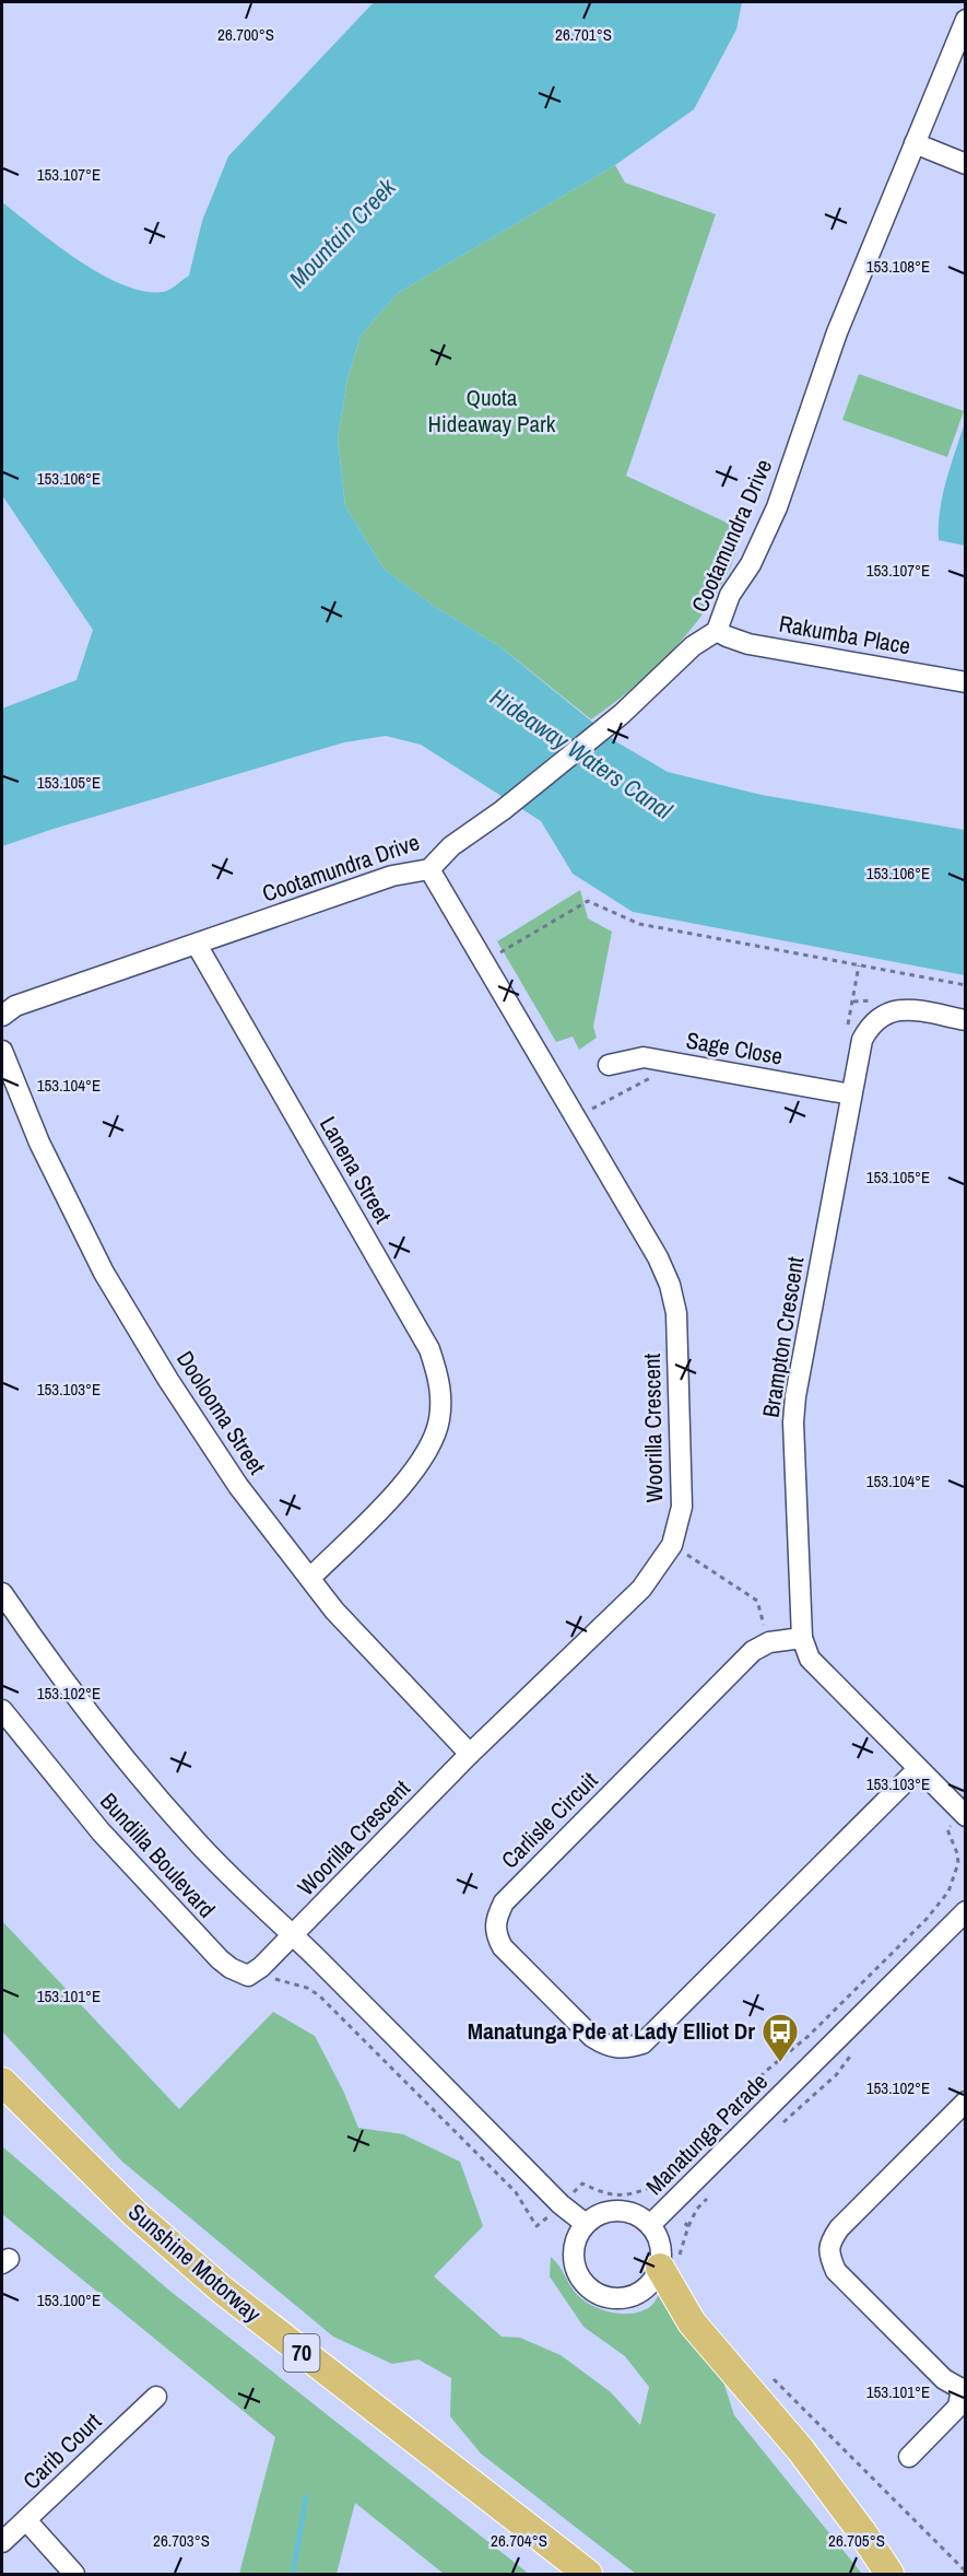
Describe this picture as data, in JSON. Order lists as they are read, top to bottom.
{
  "streets": {
    "highway": ["Sunshine Motorway", "70"],
    "street": [
      "Cootamundra Drive",
      "Rakumba Place",
      "Sage Close",
      "Lanena Street",
      "Brampton Crescent",
      "Doolooma Street",
      "Woorilla Crescent",
      "Carlisle Circuit",
      "Bundilla Boulevard",
      "Manatunga Parade",
      "Carib Court"
    ]
  },
  "crossings": [
    ["Cootamundra Drive", "Rakumba Place"],
    ["Cootamundra Drive", "Lanena Street"],
    ["Cootamundra Drive", "Woorilla Crescent"],
    ["Sage Close", "Brampton Crescent"],
    ["Lanena Street", "Doolooma Street"],
    ["Brampton Crescent", "Carlisle Circuit"],
    ["Doolooma Street", "Woorilla Crescent"],
    ["Woorilla Crescent", "Bundilla Boulevard"],
    ["Bundilla Boulevard", "Manatunga Parade"]
  ],
  "water": ["Mountain Creek", "Hideaway Waters Canal"],
  "parks": ["Quota Hideaway Park"],
  "places": {
    "bus stop": ["Manatunga Pde at Lady Elliot Dr"]
  },
  "coordinates": [
    "26.700°S",
    "26.701°S",
    "153.107°E",
    "153.108°E",
    "153.106°E",
    "153.105°E",
    "153.104°E",
    "153.103°E",
    "153.102°E",
    "153.101°E",
    "153.100°E",
    "26.703°S",
    "26.704°S",
    "26.705°S"
  ]
}
